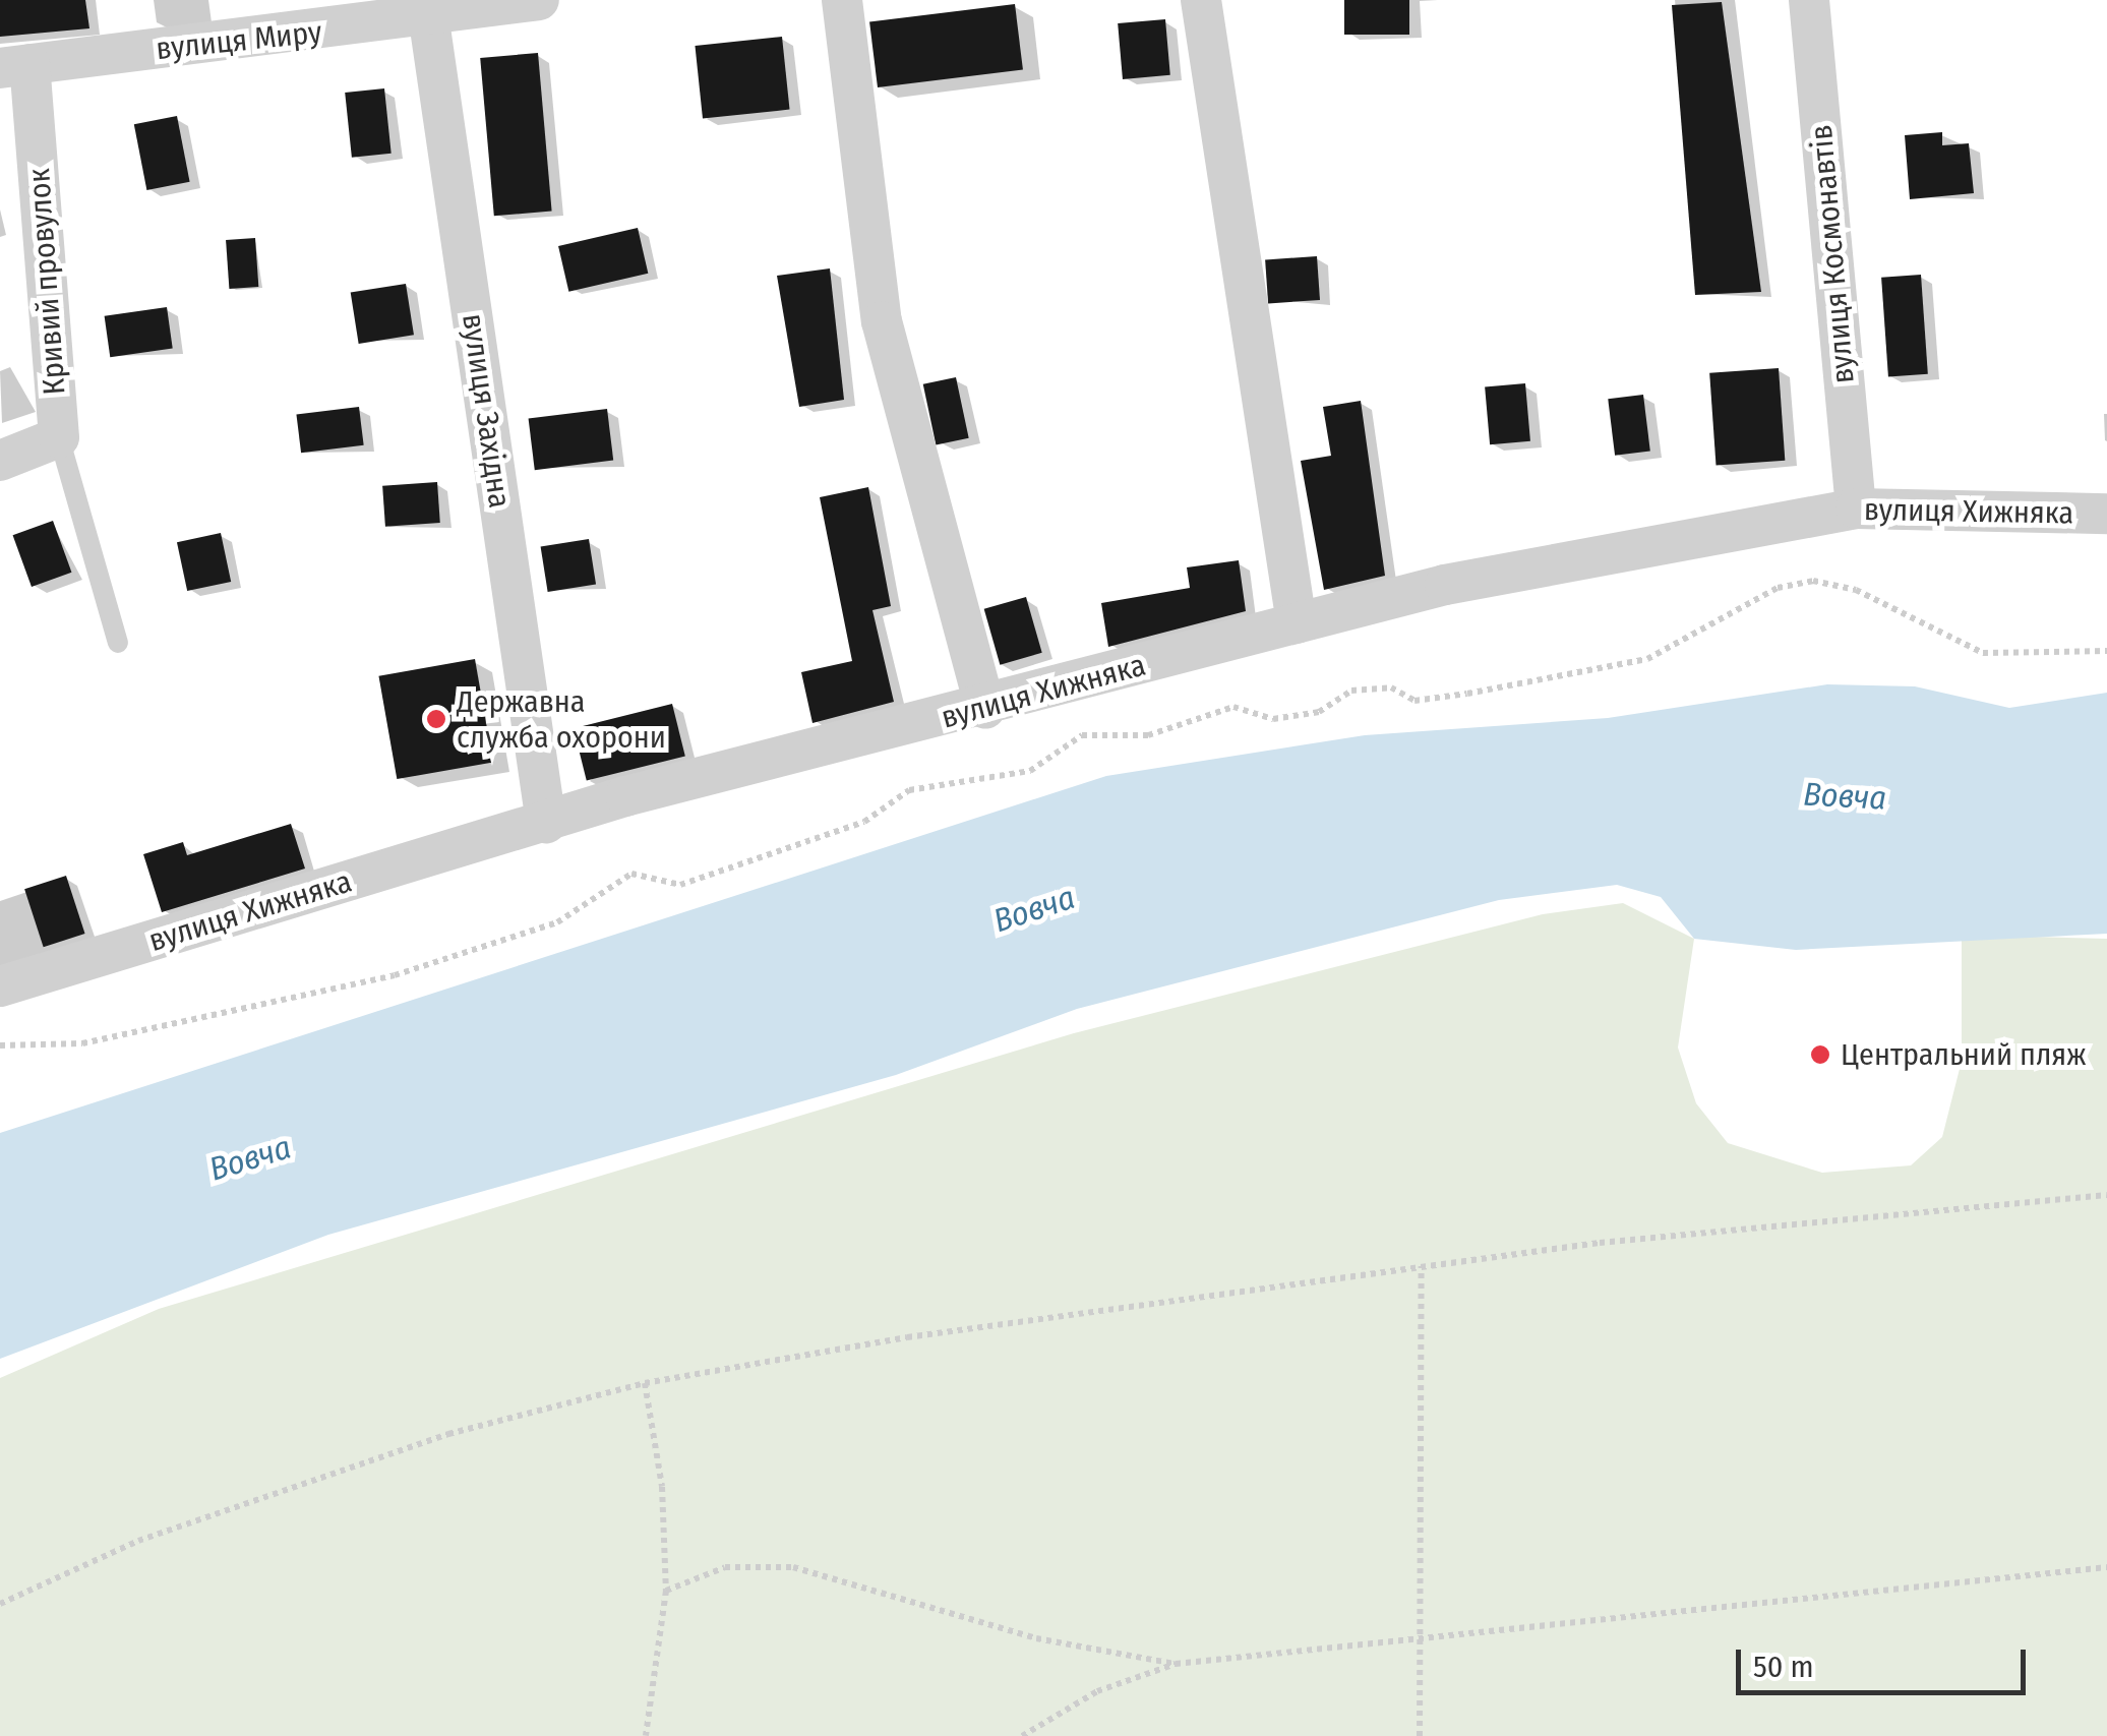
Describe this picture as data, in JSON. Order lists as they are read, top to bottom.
{
  "streets": {
    "street": [
      "вулиця Миру",
      "вулиця Космонавтів",
      "Кривий провулок",
      "вулиця Західна",
      "вулиця Хижняка"
    ]
  },
  "crossings": [
    ["вулиця Миру", "Кривий провулок"],
    ["вулиця Миру", "вулиця Західна"],
    ["вулиця Космонавтів", "вулиця Хижняка"],
    ["вулиця Західна", "вулиця Хижняка"]
  ],
  "water": ["Вовча"],
  "places": ["Державна служба охорони", "Центральний пляж"],
  "scale_bar": "50 m"
}
